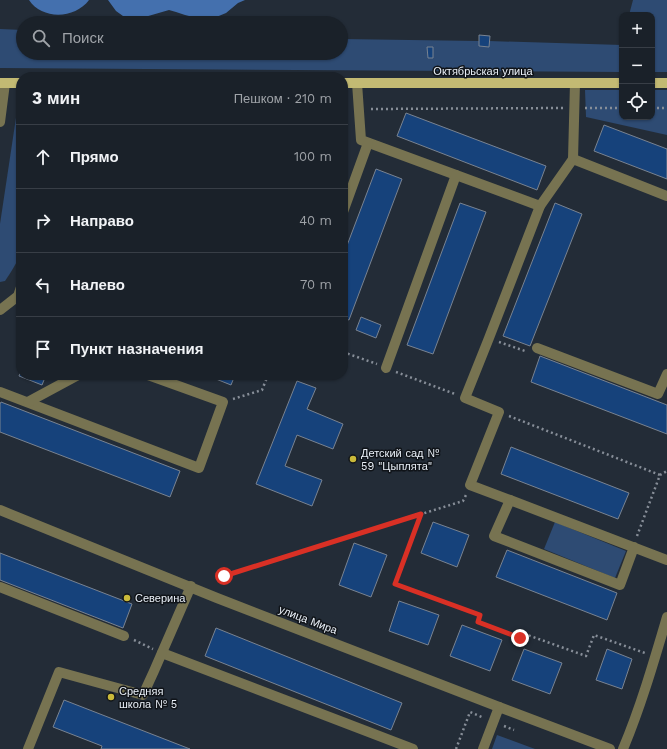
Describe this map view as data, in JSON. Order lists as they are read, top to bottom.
{
  "streets": {
    "main road": ["Октябрьская улица"],
    "street": ["улица Мира"]
  },
  "places": ["Детский сад № 59 \"Цыплята\"", "Северина", "Средняя школа № 5"],
  "page": {
    "map_buttons": ["+", "−"],
    "search": "Поиск",
    "heading": ["3 мин", "Пешком · 210 m"],
    "list": [
      ["Прямо", "100 m"],
      ["Направо", "40 m"],
      ["Налево", "70 m"],
      "Пункт назначения"
    ]
  }
}
